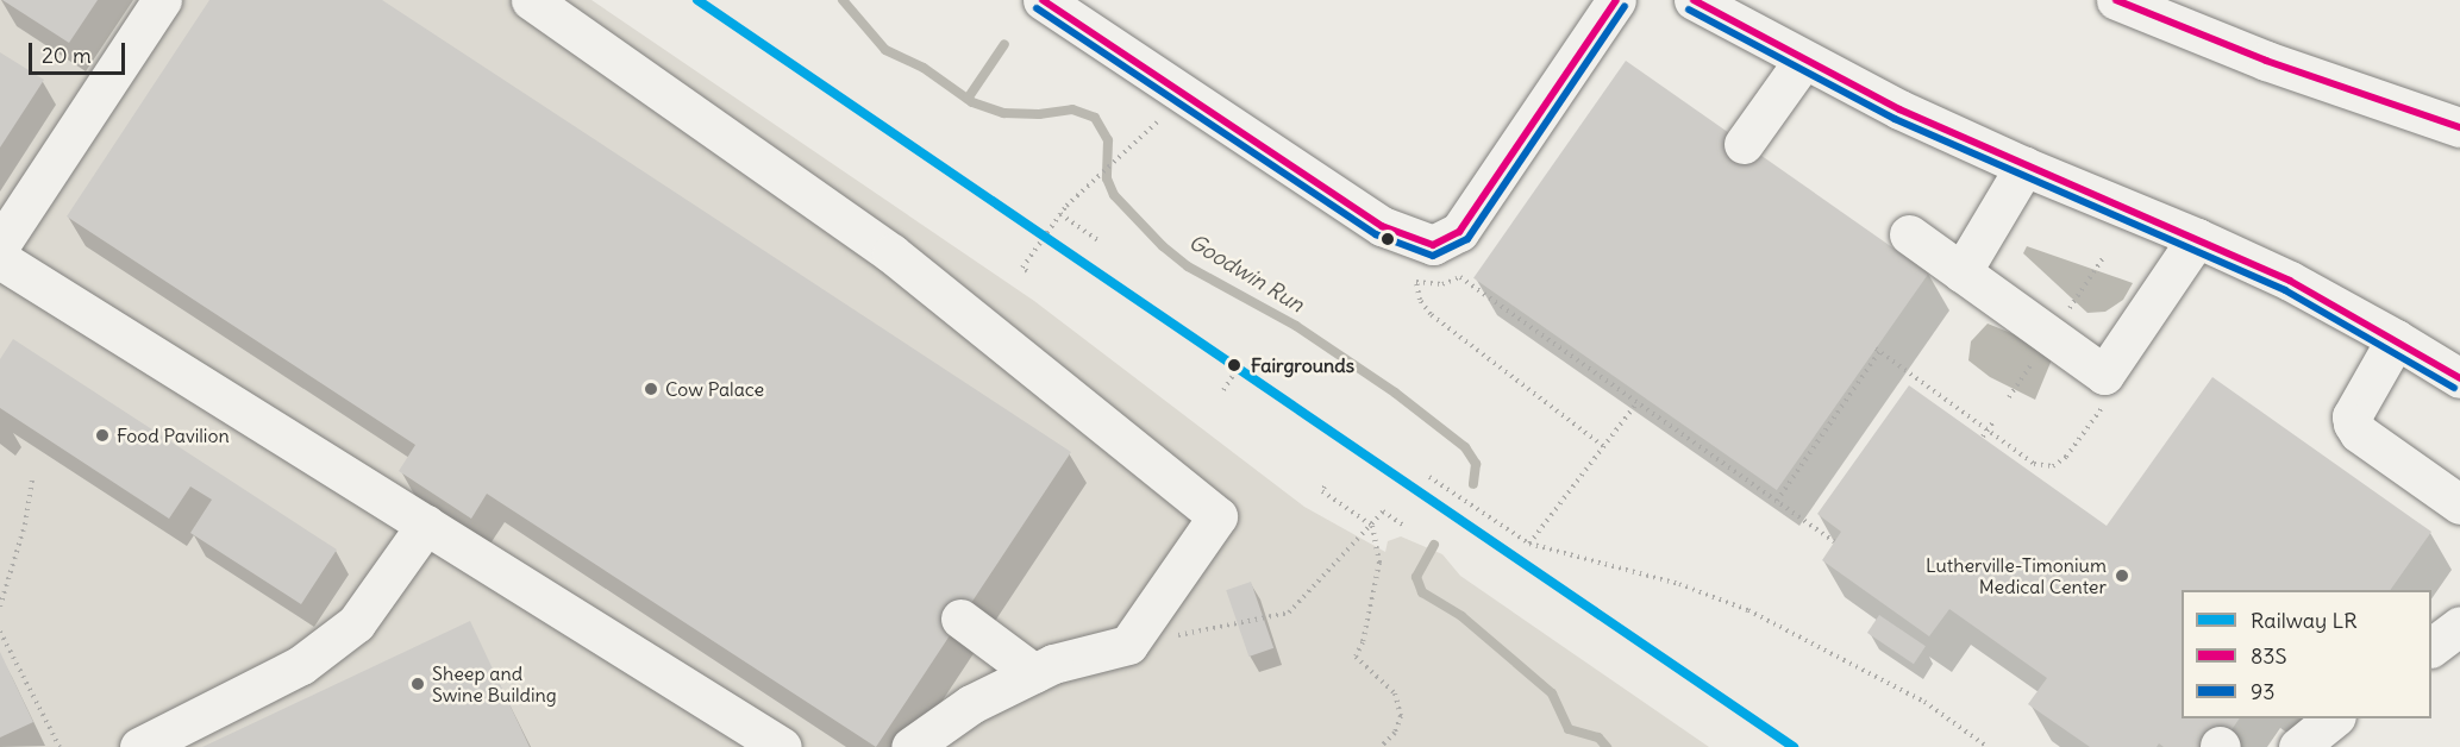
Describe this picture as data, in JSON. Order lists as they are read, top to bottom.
{
  "water": ["Goodwin Run"],
  "places": [
    "Fairgrounds",
    "Cow Palace",
    "Food Pavilion",
    "Lutherville-Timonium Medical Center",
    "Sheep and Swine Building"
  ],
  "lines": ["rail line LR", "transit line 83S", "transit line 93"],
  "legend": ["Railway LR", "83S", "93"],
  "scale_bar": "20 m"
}
